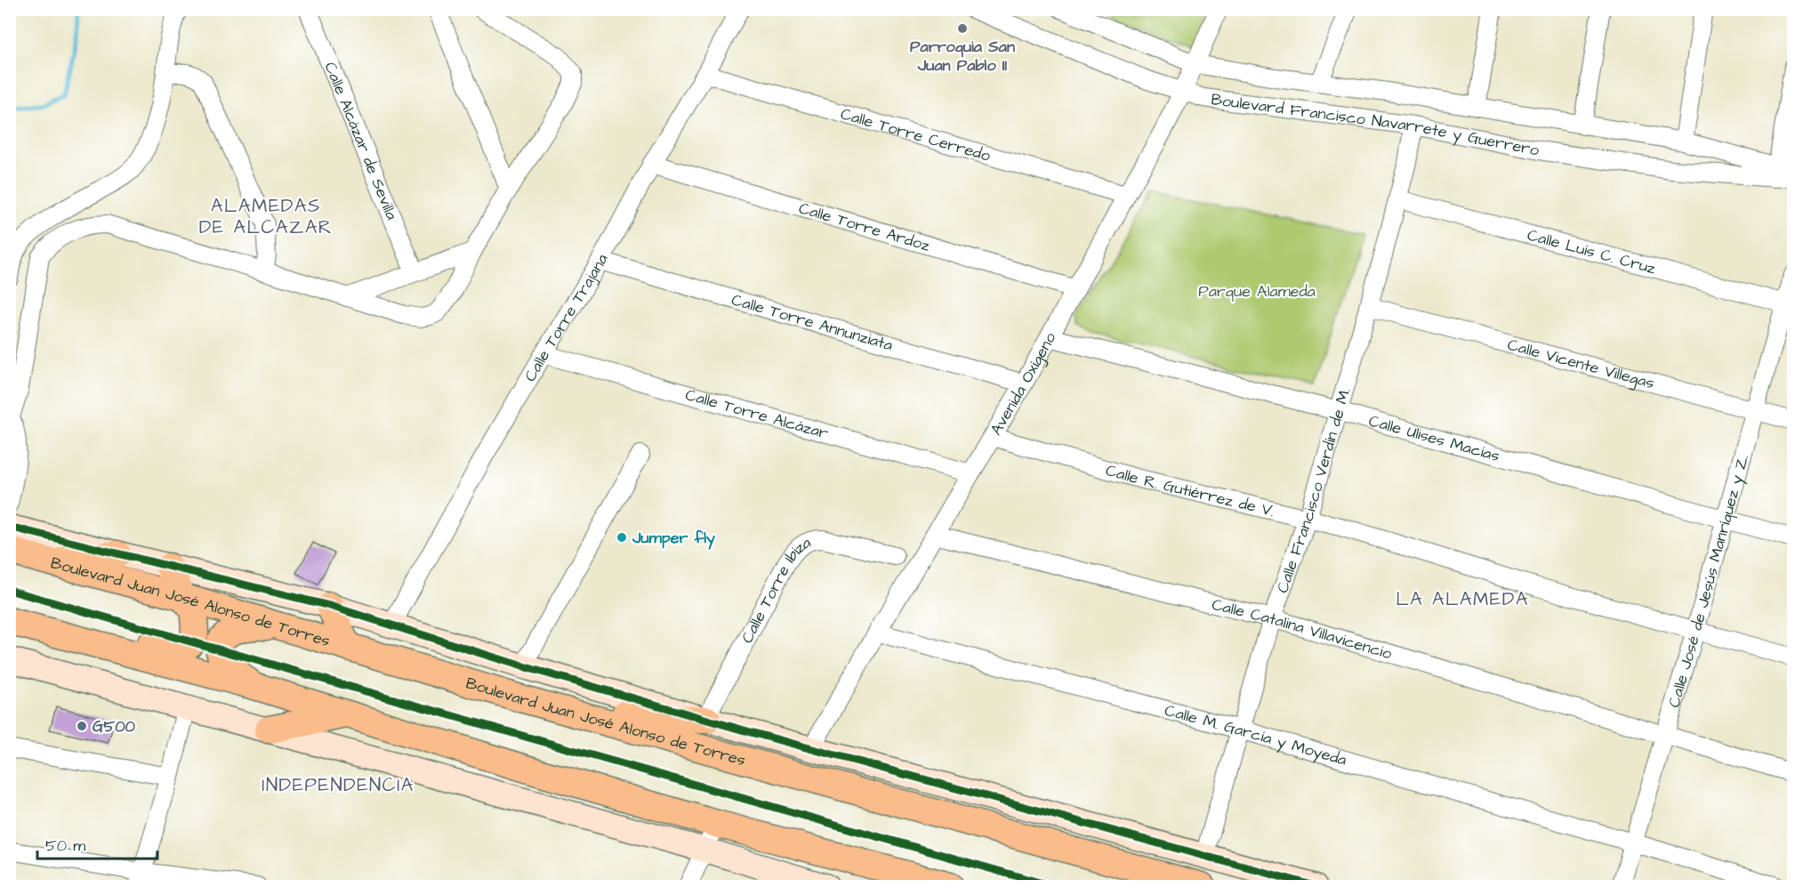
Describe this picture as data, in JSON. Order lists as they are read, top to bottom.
{
  "streets": {
    "main road": ["Boulevard Juan José Alonso de Torres"],
    "street": [
      "Boulevard Francisco Navarrete y Guerrero",
      "Calle Torre Cerredo",
      "Calle Alcázar de Sevilla",
      "Calle Torre Ardoz",
      "Calle Luís C. Cruz",
      "Calle Torre Trajana",
      "Calle Torre Annunziata",
      "Calle Vicente Villegas",
      "Avenida Oxígeno",
      "Calle Torre Alcázar",
      "Calle Ulises Macías",
      "Calle R. Gutiérrez de V.",
      "Calle Francisco Verdín de M.",
      "Calle José de Jesús Manríquez y Z.",
      "Calle Torre Ibiza",
      "Calle Catalina Villavicencio",
      "Calle M. García y Moyeda"
    ]
  },
  "crossings": [
    ["Boulevard Francisco Navarrete y Guerrero", "Avenida Oxígeno"],
    ["Boulevard Francisco Navarrete y Guerrero", "Calle Francisco Verdín de M."],
    ["Calle Torre Cerredo", "Calle Torre Trajana"],
    ["Calle Torre Cerredo", "Avenida Oxígeno"],
    ["Calle Torre Ardoz", "Calle Torre Trajana"],
    ["Calle Torre Ardoz", "Avenida Oxígeno"],
    ["Calle Luís C. Cruz", "Calle Francisco Verdín de M."],
    ["Calle Luís C. Cruz", "Calle José de Jesús Manríquez y Z."],
    ["Calle Torre Trajana", "Calle Torre Annunziata"],
    ["Calle Torre Trajana", "Calle Torre Alcázar"],
    ["Calle Torre Annunziata", "Avenida Oxígeno"],
    ["Calle Vicente Villegas", "Calle Francisco Verdín de M."],
    ["Calle Vicente Villegas", "Calle José de Jesús Manríquez y Z."],
    ["Avenida Oxígeno", "Calle Torre Alcázar"],
    ["Avenida Oxígeno", "Calle Ulises Macías"],
    ["Avenida Oxígeno", "Calle R. Gutiérrez de V."],
    ["Avenida Oxígeno", "Calle Catalina Villavicencio"],
    ["Avenida Oxígeno", "Calle M. García y Moyeda"],
    ["Calle Ulises Macías", "Calle Francisco Verdín de M."],
    ["Calle Ulises Macías", "Calle José de Jesús Manríquez y Z."],
    ["Calle R. Gutiérrez de V.", "Calle Francisco Verdín de M."],
    ["Calle R. Gutiérrez de V.", "Calle José de Jesús Manríquez y Z."],
    ["Calle Francisco Verdín de M.", "Calle Catalina Villavicencio"],
    ["Calle Francisco Verdín de M.", "Calle M. García y Moyeda"],
    ["Calle José de Jesús Manríquez y Z.", "Calle Catalina Villavicencio"],
    ["Calle José de Jesús Manríquez y Z.", "Calle M. García y Moyeda"]
  ],
  "districts": ["ALAMEDAS DE ALCAZAR", "LA ALAMEDA", "INDEPENDENCIA"],
  "parks": ["Parque Alameda"],
  "places": ["Parroquia San Juan Pablo II", "Jumper fly", "G500"],
  "scale_bar": "50 m"
}
